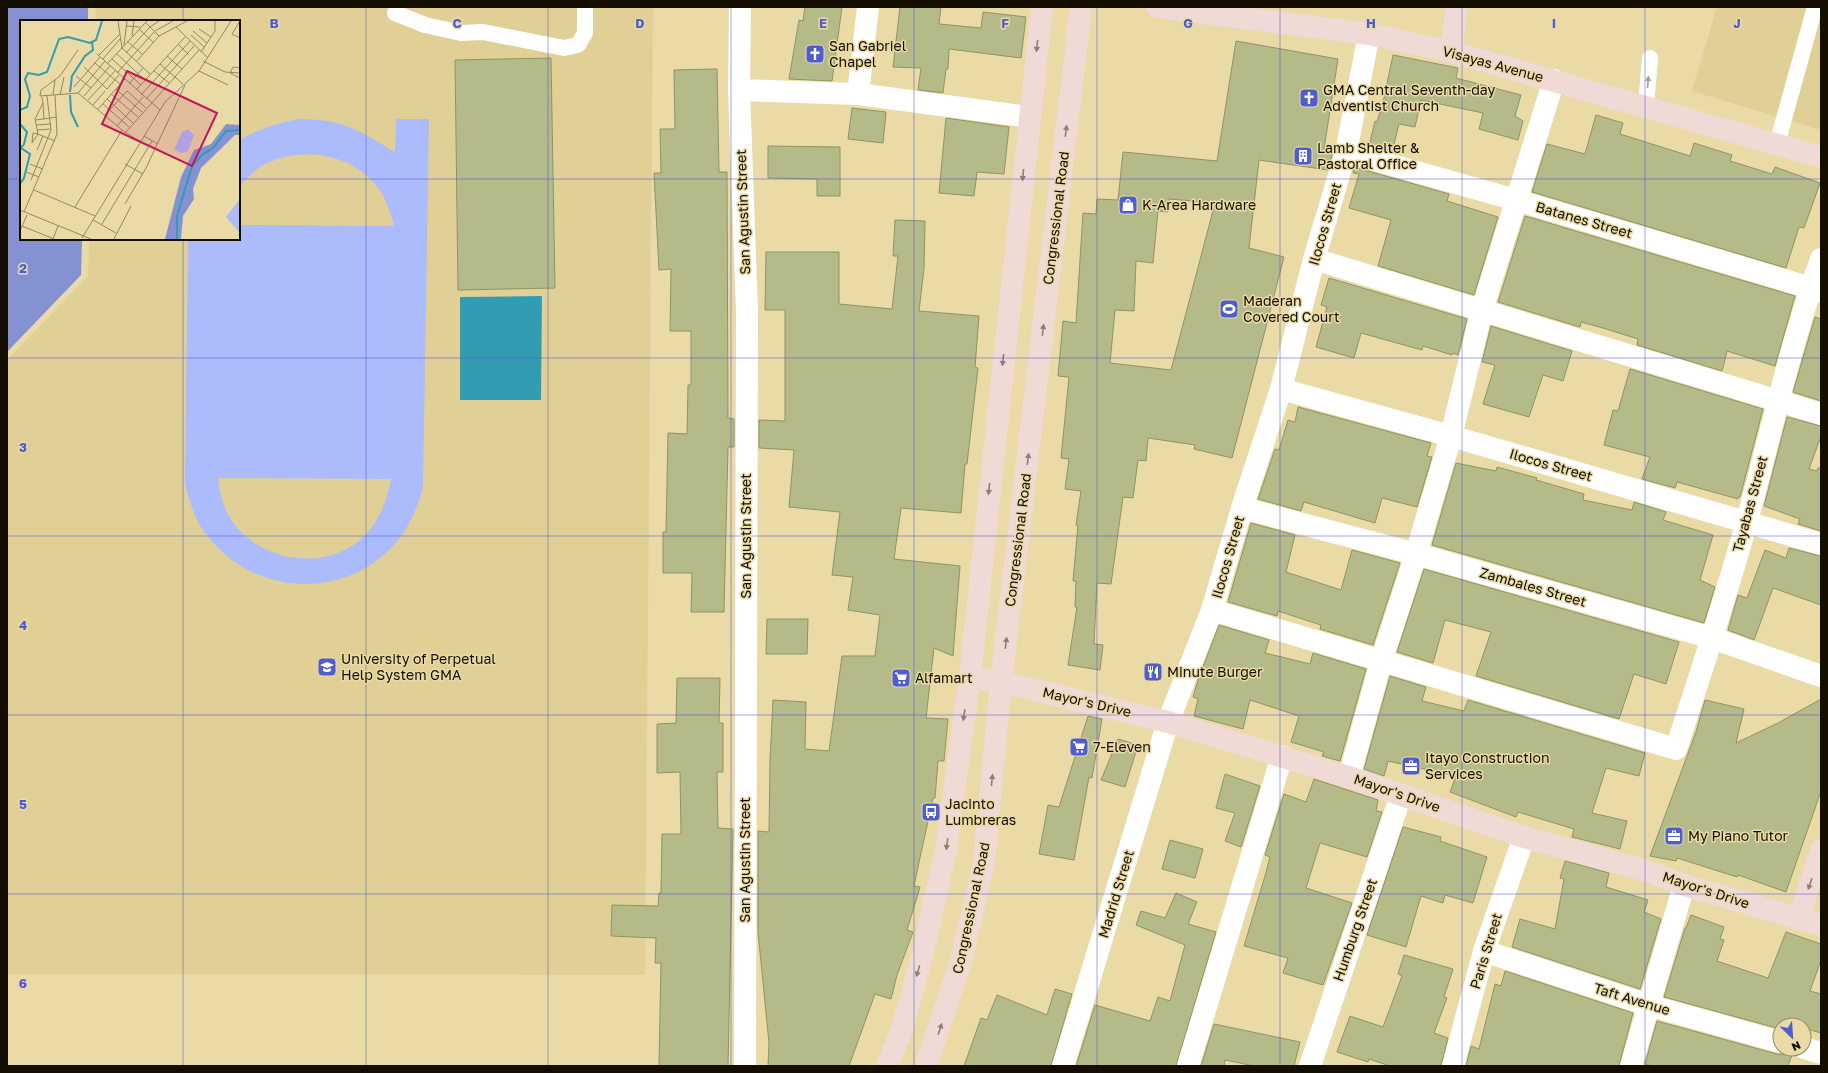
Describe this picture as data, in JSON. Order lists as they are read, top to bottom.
{
  "streets": {
    "main road": ["Visayas Avenue", "Congressional Road", "Mayor's Drive"],
    "street": [
      "San Agustin Street",
      "Batanes Street",
      "Ilocos Street",
      "Tayabas Street",
      "Zambales Street",
      "Madrid Street",
      "Humburg Street",
      "Paris Street",
      "Taft Avenue"
    ]
  },
  "crossings": [
    ["Visayas Avenue", "Ilocos Street"],
    ["Congressional Road", "Mayor's Drive"],
    ["Batanes Street", "Ilocos Street"],
    ["Batanes Street", "Tayabas Street"],
    ["Ilocos Street", "Tayabas Street"],
    ["Ilocos Street", "Zambales Street"],
    ["Ilocos Street", "Mayor's Drive"],
    ["Ilocos Street", "Madrid Street"],
    ["Tayabas Street", "Zambales Street"],
    ["Mayor's Drive", "Madrid Street"],
    ["Mayor's Drive", "Humburg Street"],
    ["Mayor's Drive", "Paris Street"],
    ["Paris Street", "Taft Avenue"]
  ],
  "places": {
    "church": ["San Gabriel Chapel", "GMA Central Seventh-day Adventist Church"],
    "building": ["Lamb Shelter & Pastoral Office"],
    "shop": ["K-Area Hardware"],
    "sports": ["Maderan Covered Court"],
    "school or university": ["University of Perpetual Help System GMA"],
    "restaurant": ["Minute Burger"],
    "supermarket": ["Alfamart", "7-Eleven"],
    "office": ["Itayo Construction Services", "My Piano Tutor"],
    "bus stop": ["Jacinto Lumbreras"]
  },
  "north": "bottom right",
  "grid": {
    "columns": [
      "B",
      "C",
      "D",
      "E",
      "F",
      "G",
      "H",
      "I",
      "J"
    ],
    "rows": [
      "2",
      "3",
      "4",
      "5",
      "6"
    ]
  }
}
